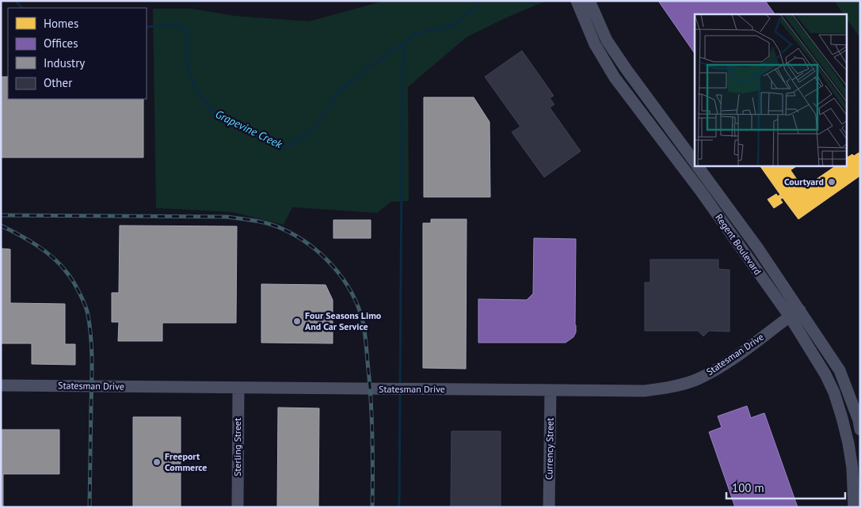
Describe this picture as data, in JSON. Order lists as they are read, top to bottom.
{
  "streets": {
    "street": [
      "Regent Boulevard",
      "Statesman Drive",
      "Sterling Street",
      "Currency Street"
    ]
  },
  "crossings": [
    ["Regent Boulevard", "Statesman Drive"],
    ["Statesman Drive", "Sterling Street"],
    ["Statesman Drive", "Currency Street"]
  ],
  "water": ["Grapevine Creek"],
  "places": ["Courtyard", "Four Seasons Limo And Car Service", "Freeport Commerce"],
  "legend": [
    "Homes",
    "Offices",
    "Industry",
    "Other"
  ],
  "scale_bar": "100 m"
}
